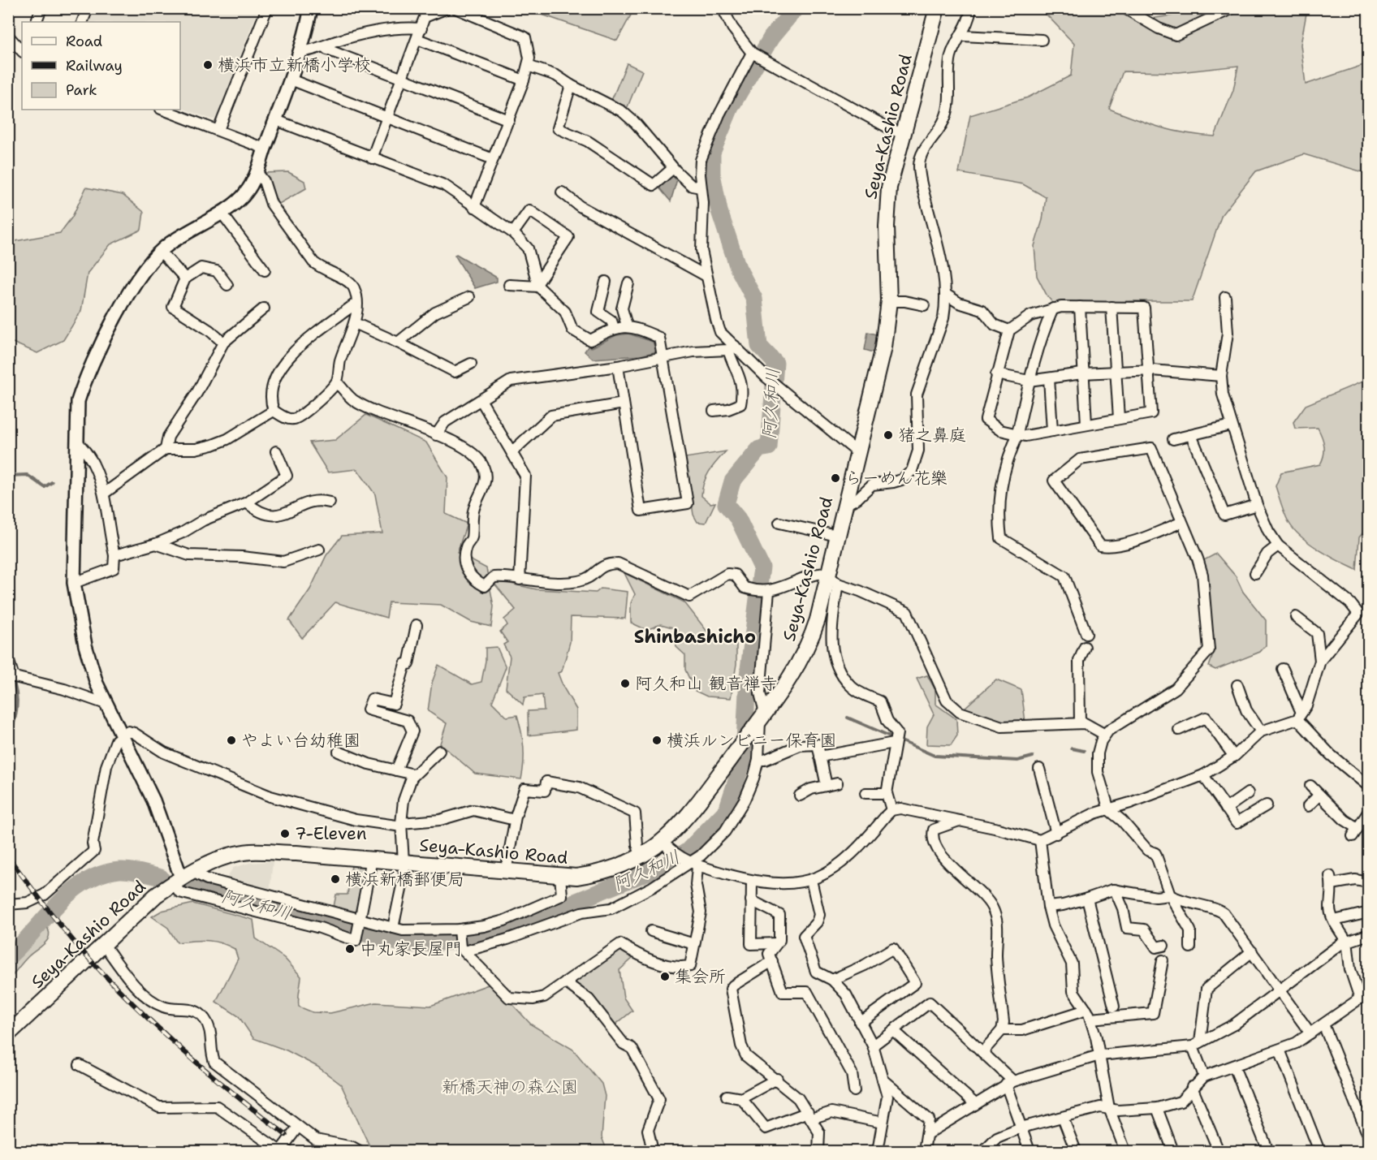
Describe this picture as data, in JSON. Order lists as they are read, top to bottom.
{
  "streets": {
    "main road": ["Seya-Kashio Road"]
  },
  "districts": ["Shinbashicho"],
  "water": ["阿久和川"],
  "parks": ["新橋天神の森公園"],
  "places": [
    "横浜市立新橋小学校",
    "猪之鼻庭",
    "らーめん花樂",
    "阿久和山 観音禅寺",
    "やよい台幼稚園",
    "横浜ルンビニー保育園",
    "7-Eleven",
    "横浜新橋郵便局",
    "中丸家長屋門",
    "集会所"
  ],
  "legend": ["Road", "Railway", "Park"]
}
